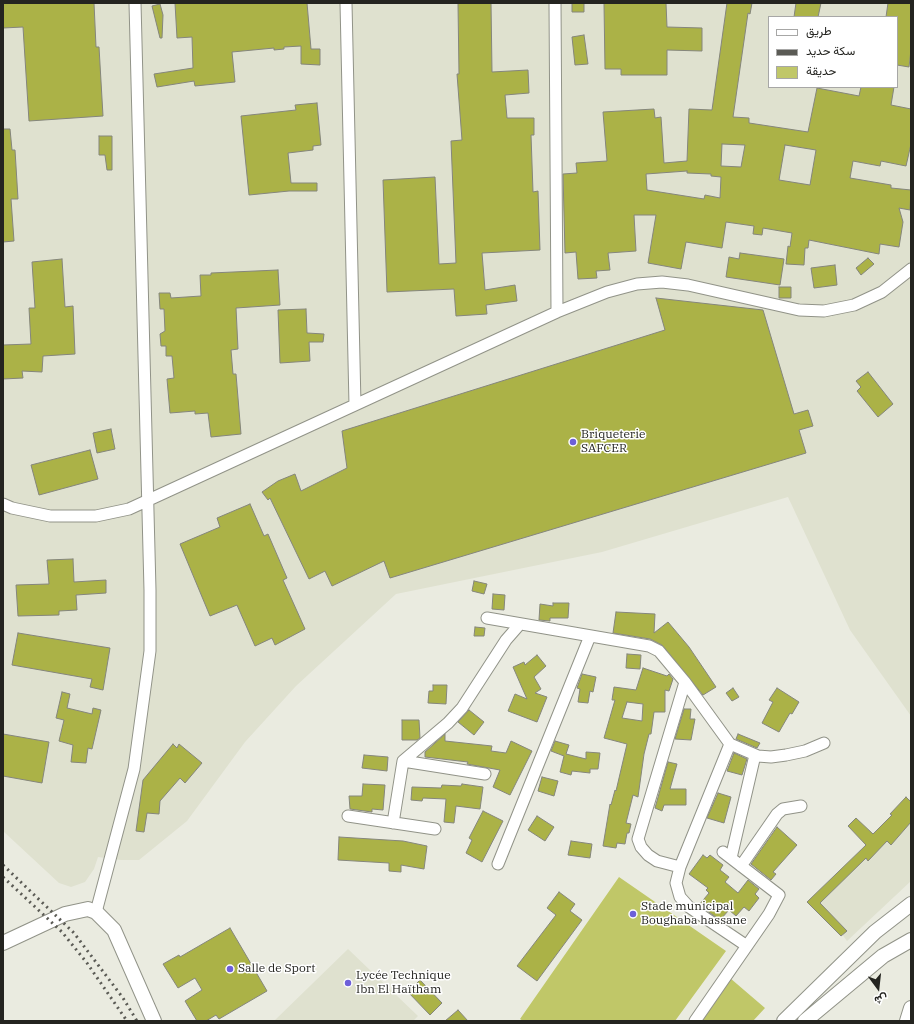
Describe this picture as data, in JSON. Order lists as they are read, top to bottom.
{
  "places": [
    "Briqueterie SAFCER",
    "Stade municipal Boughaba hassane",
    "Salle de Sport",
    "Lycée Technique Ibn El Haïtham"
  ],
  "legend": ["طريق", "سكة حديد", "حديقة"],
  "north": "bottom"
}
